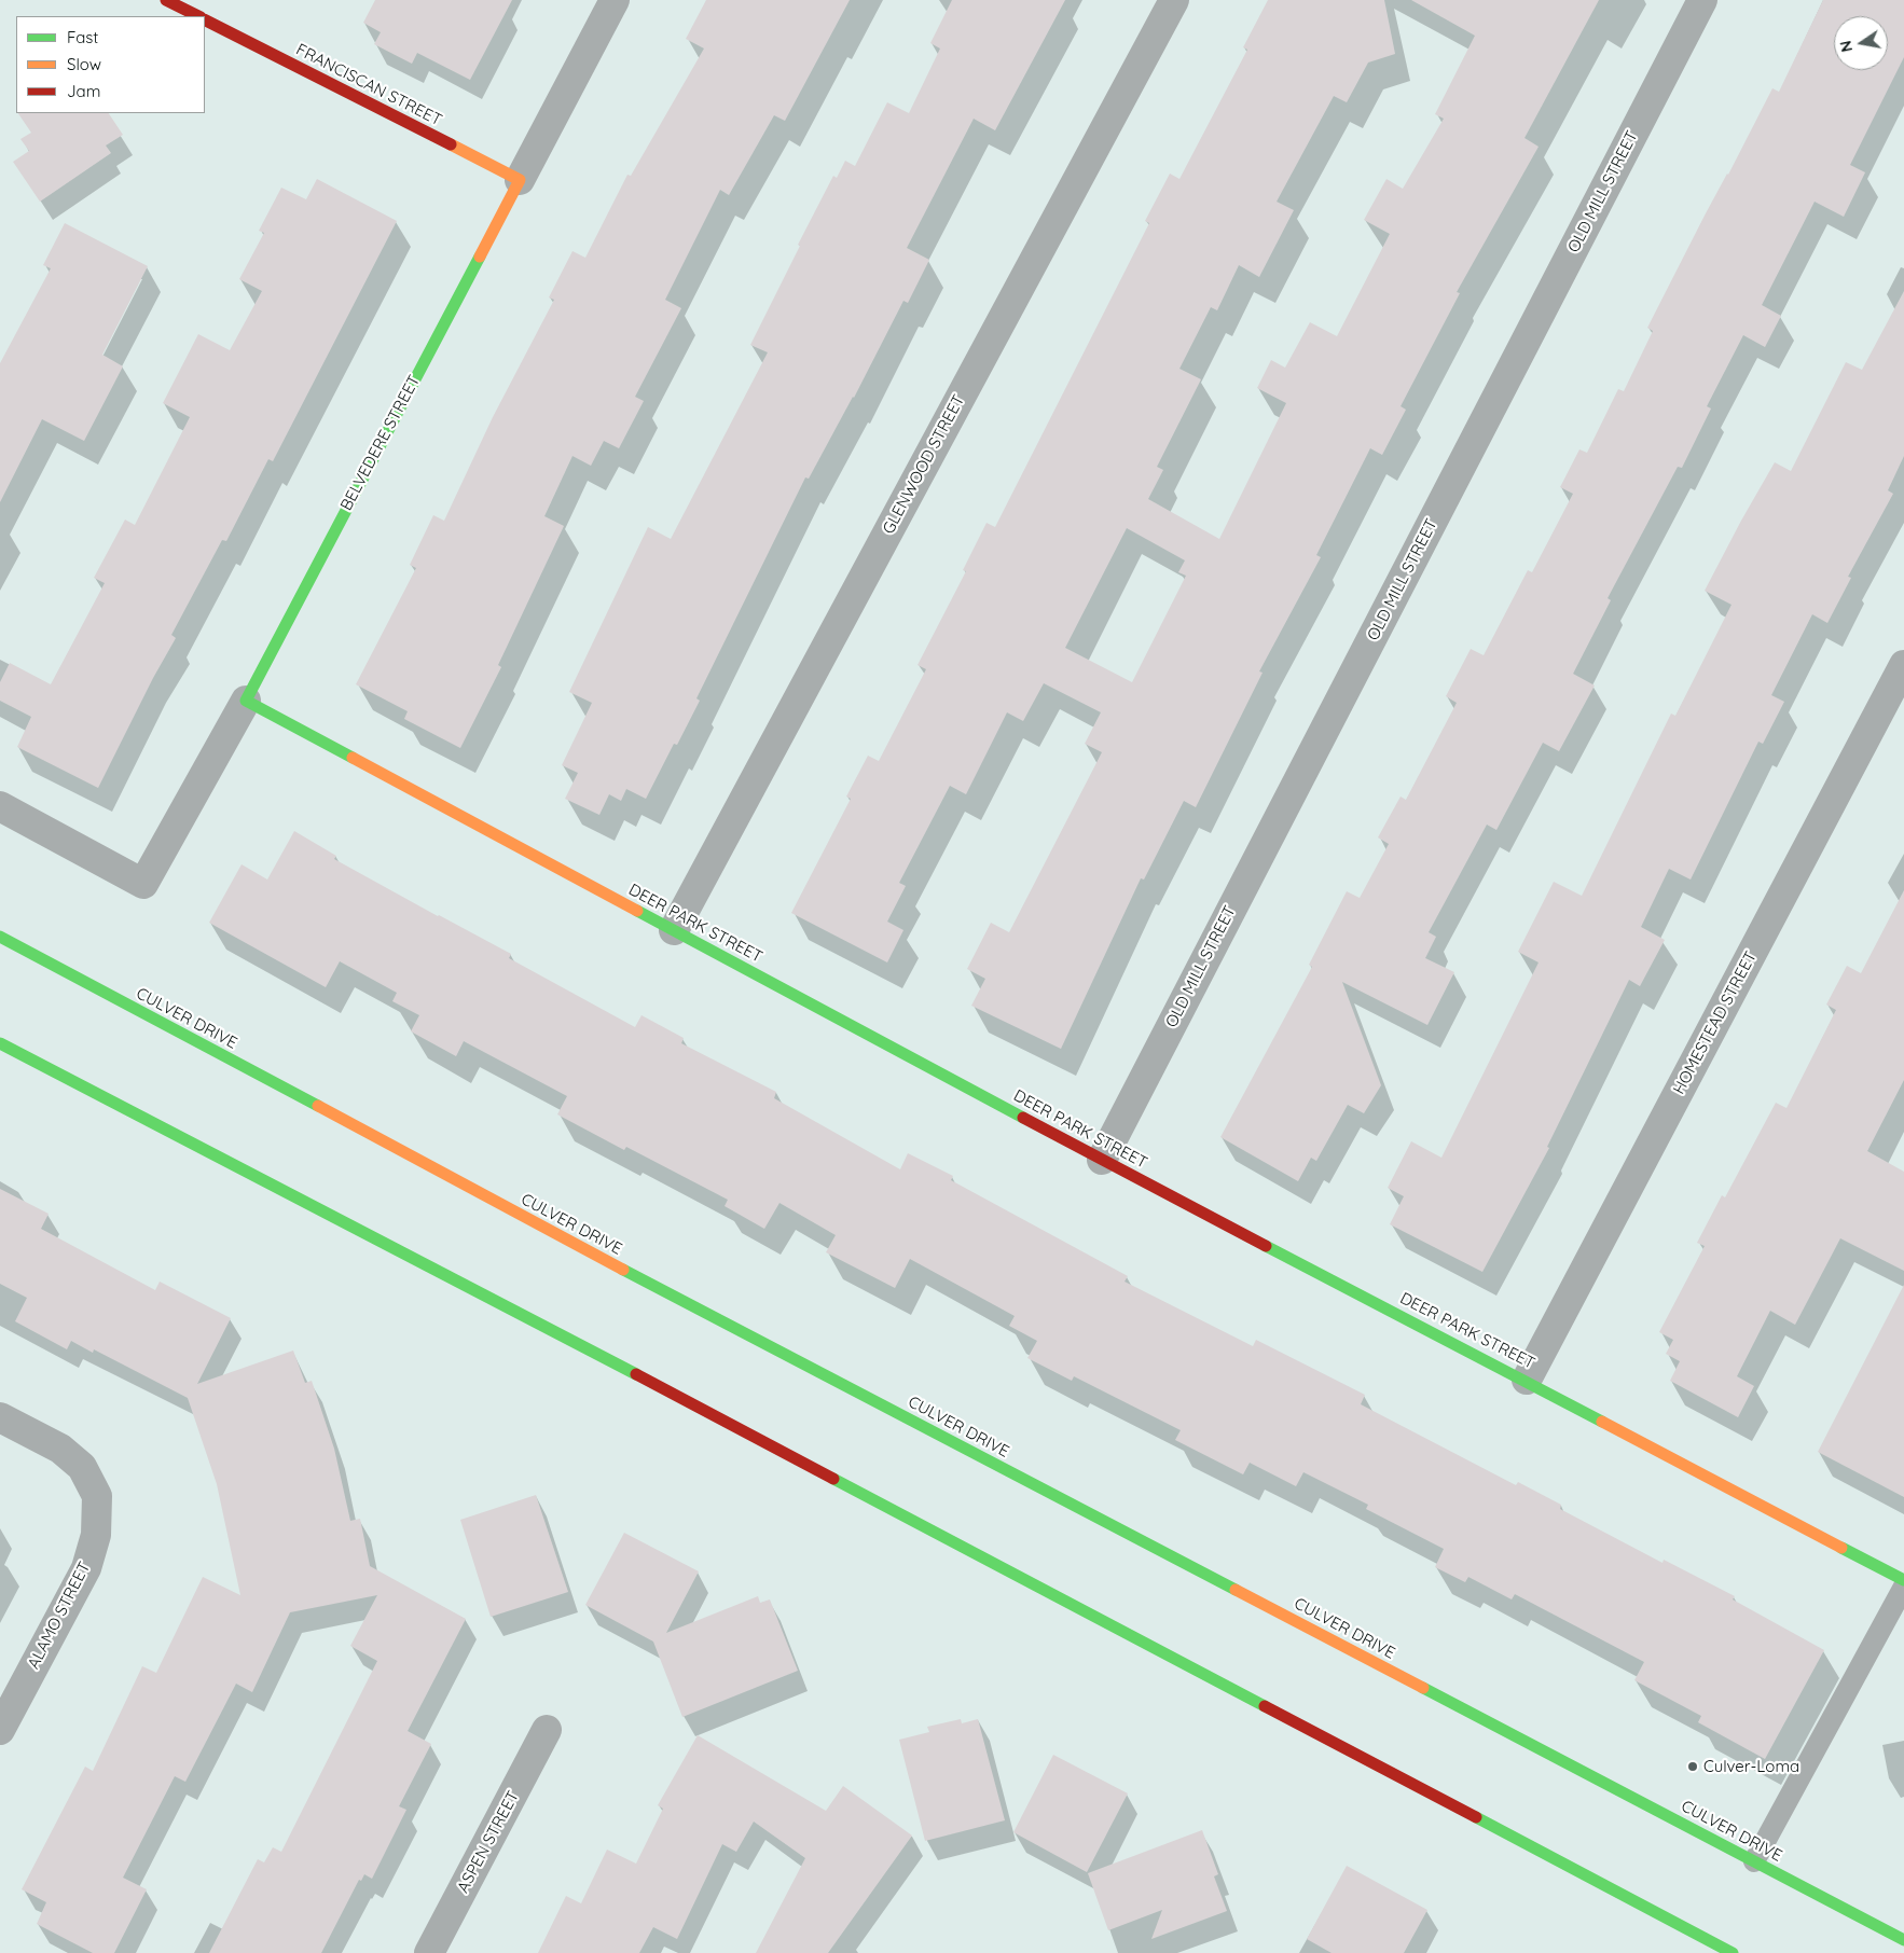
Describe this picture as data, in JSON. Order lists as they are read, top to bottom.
{
  "streets": {
    "main road": [
      "FRANCISCAN STREET",
      "BELVEDERE STREET",
      "DEER PARK STREET",
      "CULVER DRIVE"
    ],
    "street": [
      "OLD MILL STREET",
      "GLENWOOD STREET",
      "HOMESTEAD STREET",
      "ALAMO STREET",
      "ASPEN STREET"
    ]
  },
  "crossings": [
    ["FRANCISCAN STREET", "BELVEDERE STREET"],
    ["OLD MILL STREET", "DEER PARK STREET"],
    ["BELVEDERE STREET", "DEER PARK STREET"],
    ["GLENWOOD STREET", "DEER PARK STREET"],
    ["DEER PARK STREET", "HOMESTEAD STREET"]
  ],
  "places": ["Culver-Loma"],
  "legend": ["Fast", "Slow", "Jam"],
  "north": "left"
}
